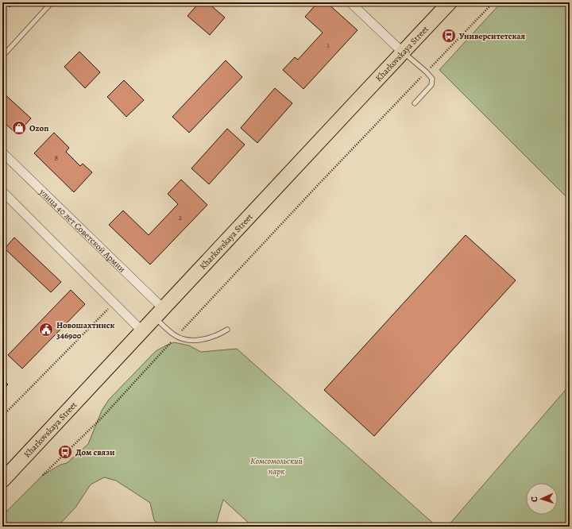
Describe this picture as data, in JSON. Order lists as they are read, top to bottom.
{
  "streets": {
    "highway": ["Kharkovskaya Street"],
    "street": ["улица 40 лет Советской Армии"]
  },
  "crossings": [
    ["Kharkovskaya Street", "улица 40 лет Советской Армии"]
  ],
  "parks": ["Комсомольский парк"],
  "places": {
    "bus stop": ["Университетская", "Дом связи"],
    "shop": ["Ozon"],
    "public building": ["Новошахтинск 346900"]
  },
  "house_numbers": ["1", "8", "2"],
  "north": "left"
}
